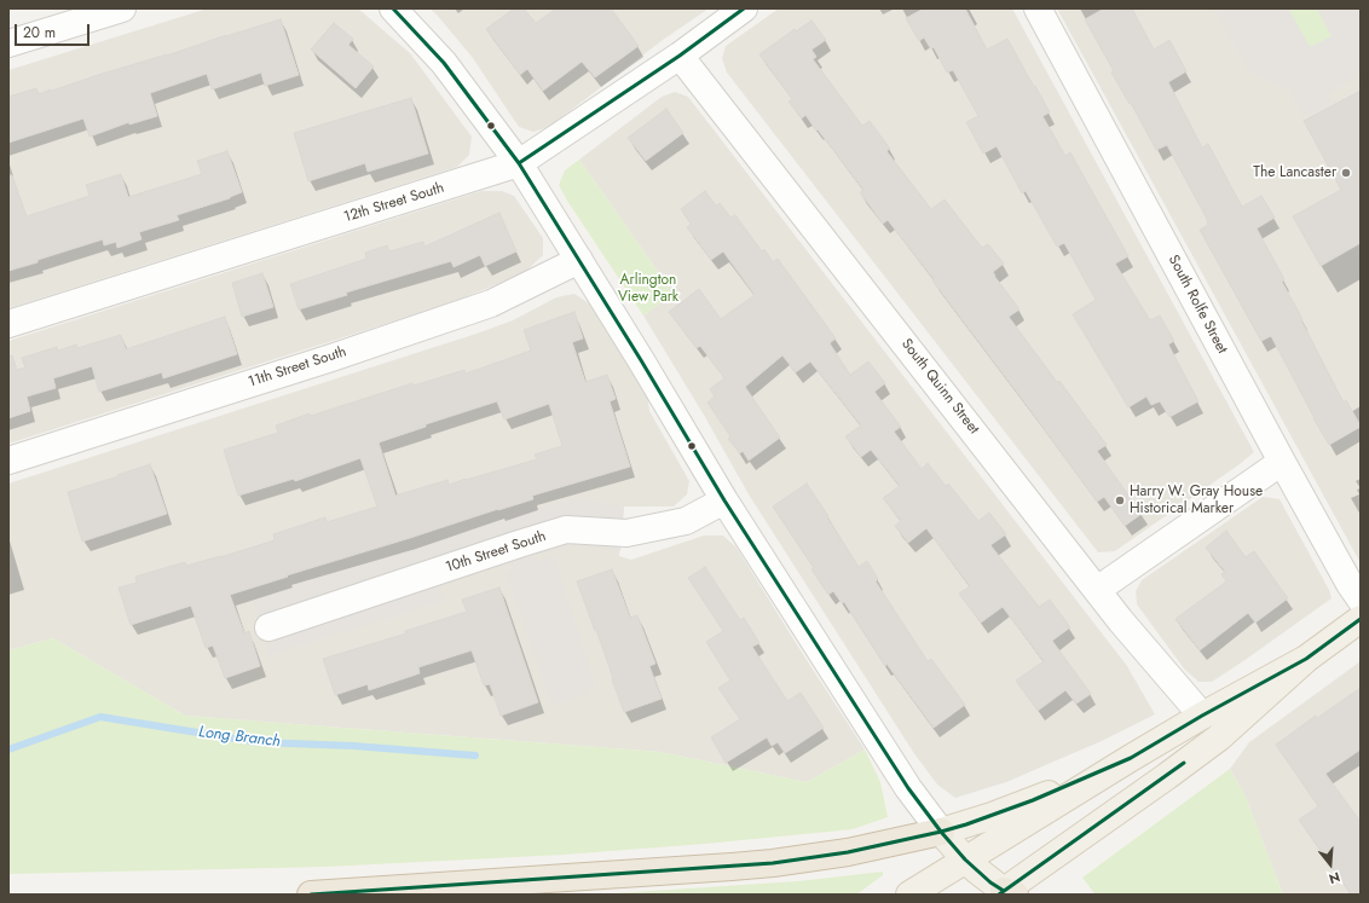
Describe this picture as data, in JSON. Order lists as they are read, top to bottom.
{
  "streets": {
    "street": [
      "12th Street South",
      "South Rolfe Street",
      "11th Street South",
      "South Quinn Street",
      "10th Street South"
    ]
  },
  "crossings": [
    ["12th Street South", "South Quinn Street"]
  ],
  "water": ["Long Branch"],
  "parks": ["Arlington View Park"],
  "places": ["The Lancaster", "Harry W. Gray House Historical Marker"],
  "scale_bar": "20 m",
  "north": "bottom"
}
